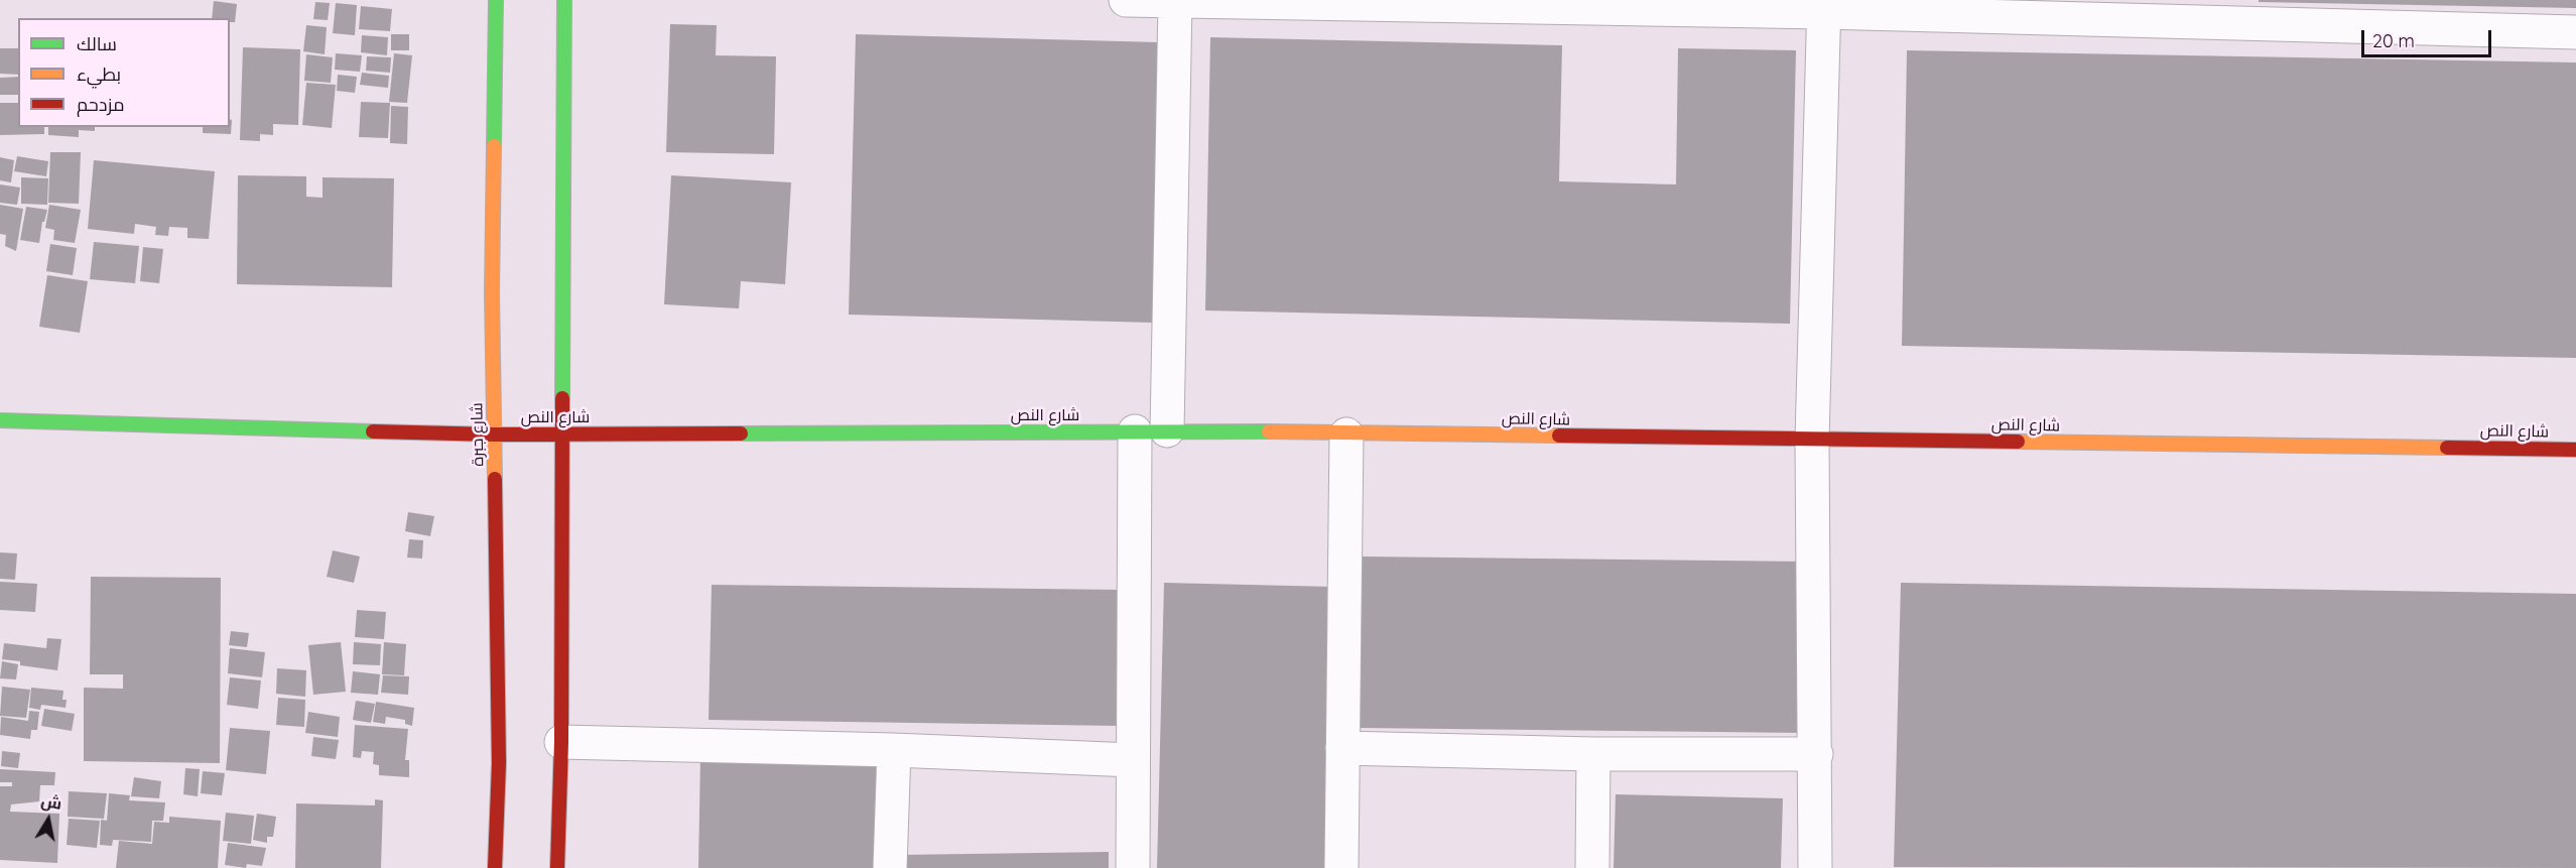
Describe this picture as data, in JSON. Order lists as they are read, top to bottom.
{
  "streets": {
    "street": ["شارع النص", "شارع جبرة"]
  },
  "crossings": [
    ["شارع النص", "شارع جبرة"]
  ],
  "legend": ["سالك", "بطيء", "مزدحم"],
  "scale_bar": "20 m",
  "north": "top"
}
